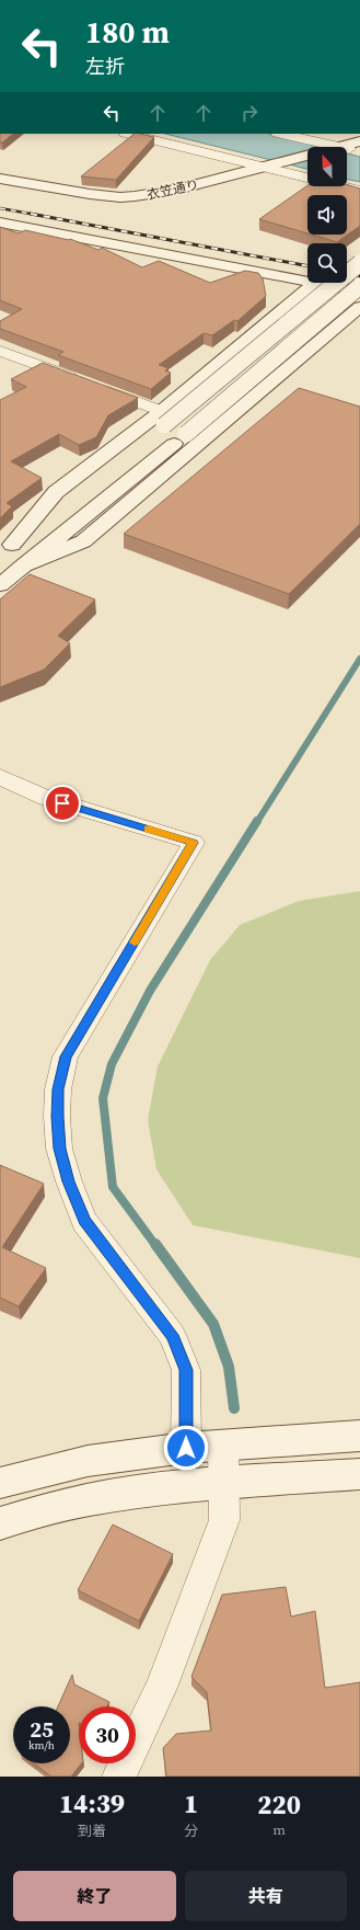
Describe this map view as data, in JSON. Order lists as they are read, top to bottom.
{
  "streets": {
    "street": ["衣笠通り"]
  },
  "north": "top",
  "page": {
    "turn": ["180 m", "左折"],
    "speed": "25 km/h",
    "limit": "30",
    "eta": [
      "14:39",
      "到着",
      "1",
      "分",
      "220",
      "m"
    ],
    "buttons": ["終了", "共有"]
  }
}
